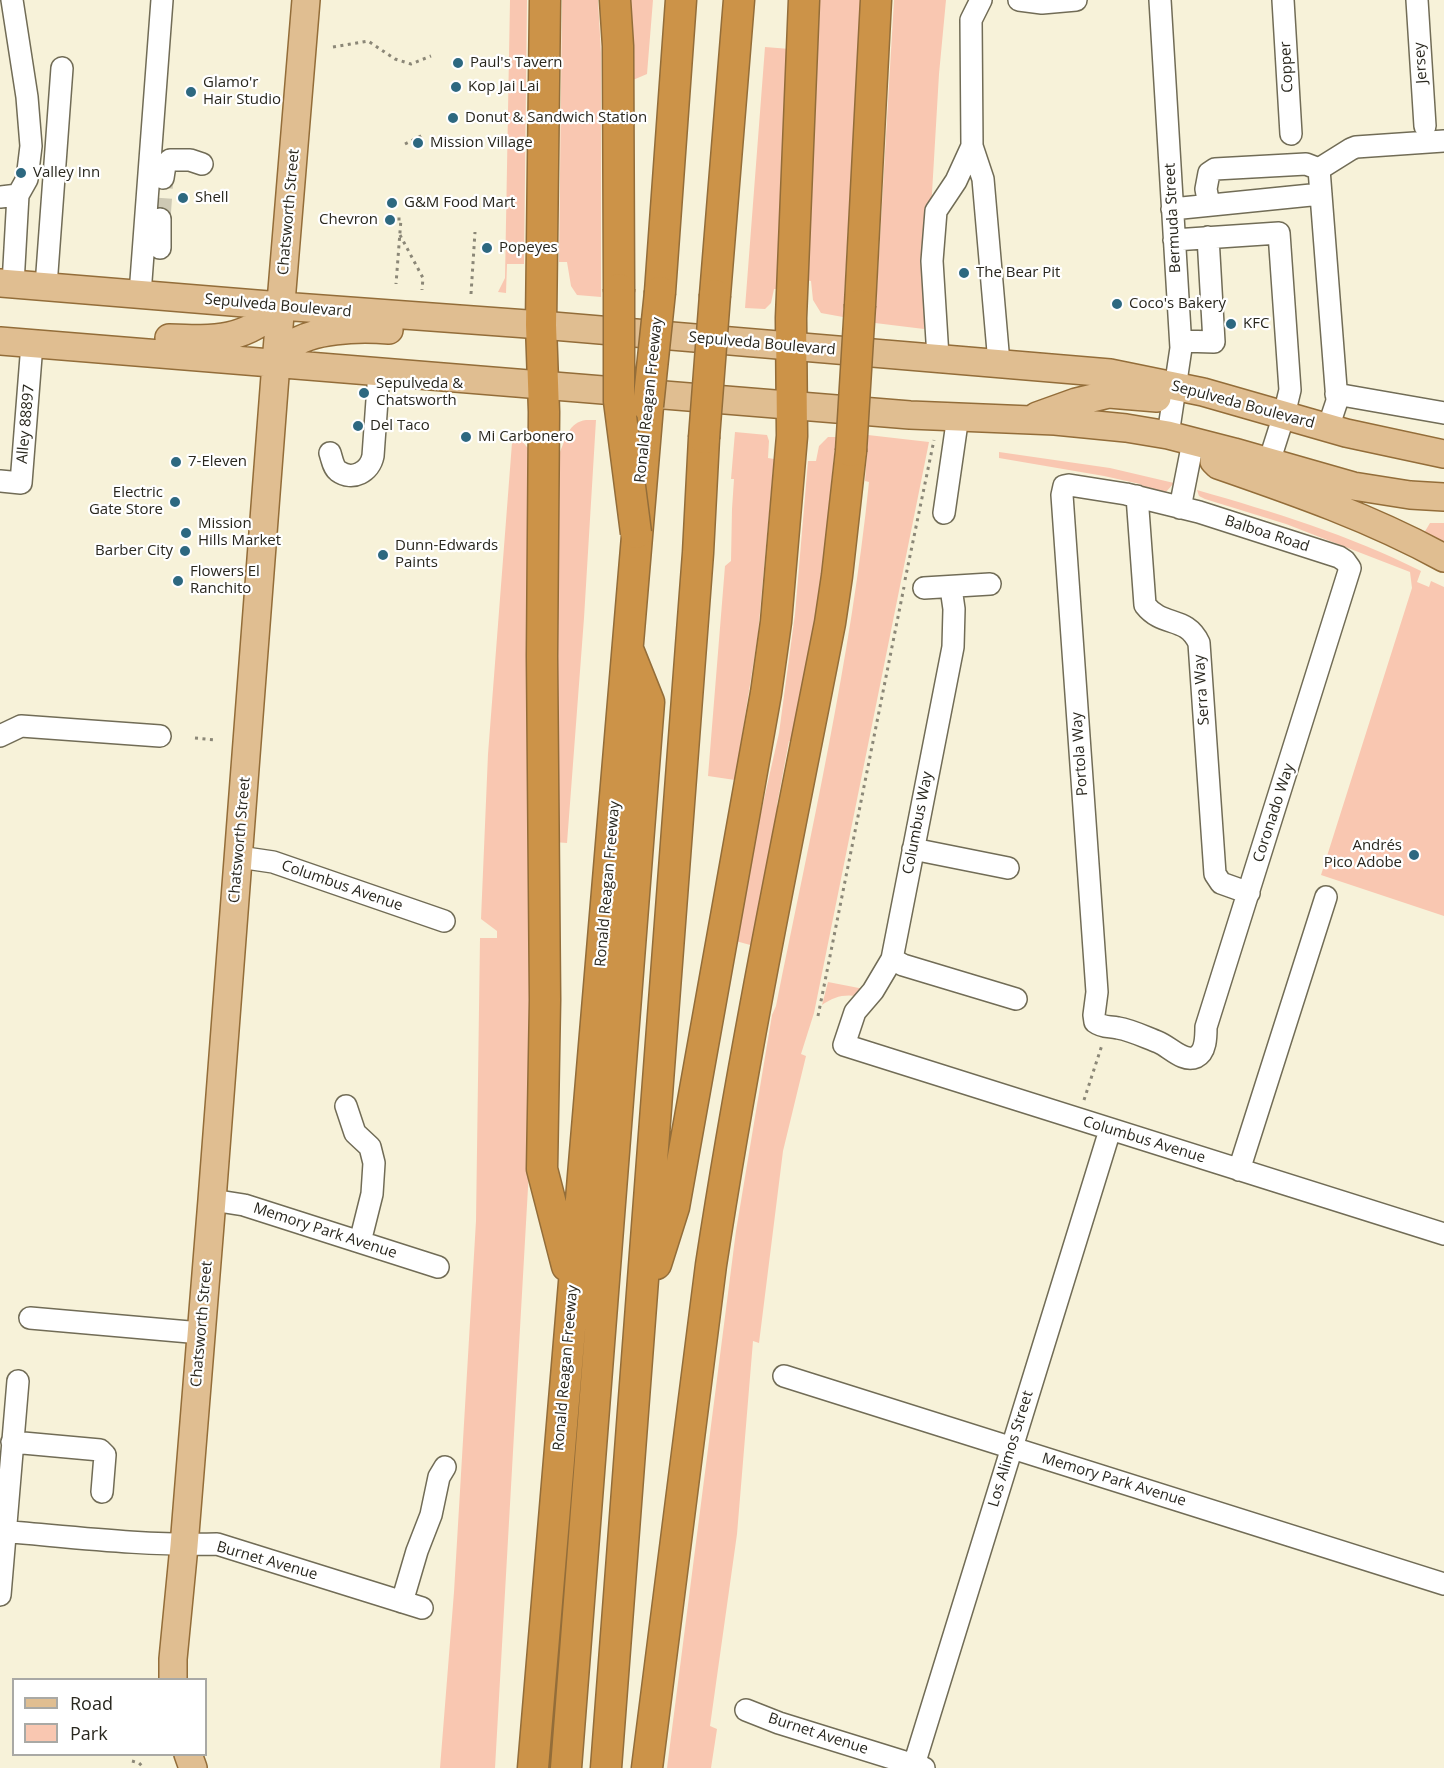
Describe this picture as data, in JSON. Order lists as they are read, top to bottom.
{
  "streets": {
    "highway": ["Ronald Reagan Freeway"],
    "main road": ["Chatsworth Street", "Sepulveda Boulevard"],
    "street": [
      "Jersey",
      "Copper",
      "Bermuda Street",
      "Alley 88897",
      "Balboa Road",
      "Serra Way",
      "Portola Way",
      "Coronado Way",
      "Columbus Way",
      "Columbus Avenue",
      "Memory Park Avenue",
      "Los Alimos Street",
      "Burnet Avenue"
    ]
  },
  "crossings": [
    ["Chatsworth Street", "Sepulveda Boulevard"],
    ["Chatsworth Street", "Columbus Avenue"],
    ["Chatsworth Street", "Memory Park Avenue"],
    ["Chatsworth Street", "Burnet Avenue"],
    ["Bermuda Street", "Sepulveda Boulevard"],
    ["Balboa Road", "Serra Way"],
    ["Balboa Road", "Portola Way"],
    ["Balboa Road", "Coronado Way"],
    ["Serra Way", "Coronado Way"],
    ["Portola Way", "Coronado Way"],
    ["Columbus Way", "Columbus Avenue"],
    ["Columbus Avenue", "Los Alimos Street"],
    ["Memory Park Avenue", "Los Alimos Street"],
    ["Los Alimos Street", "Burnet Avenue"]
  ],
  "places": [
    "Paul's Tavern",
    "Kop Jai Lai",
    "Glamo'r Hair Studio",
    "Donut & Sandwich Station",
    "Mission Village",
    "Valley Inn",
    "Shell",
    "G&M Food Mart",
    "Chevron",
    "Popeyes",
    "The Bear Pit",
    "Coco's Bakery",
    "KFC",
    "Sepulveda & Chatsworth",
    "Del Taco",
    "Mi Carbonero",
    "7-Eleven",
    "Electric Gate Store",
    "Mission Hills Market",
    "Barber City",
    "Dunn-Edwards Paints",
    "Flowers El Ranchito",
    "Andrés Pico Adobe"
  ],
  "legend": ["Road", "Park"]
}
